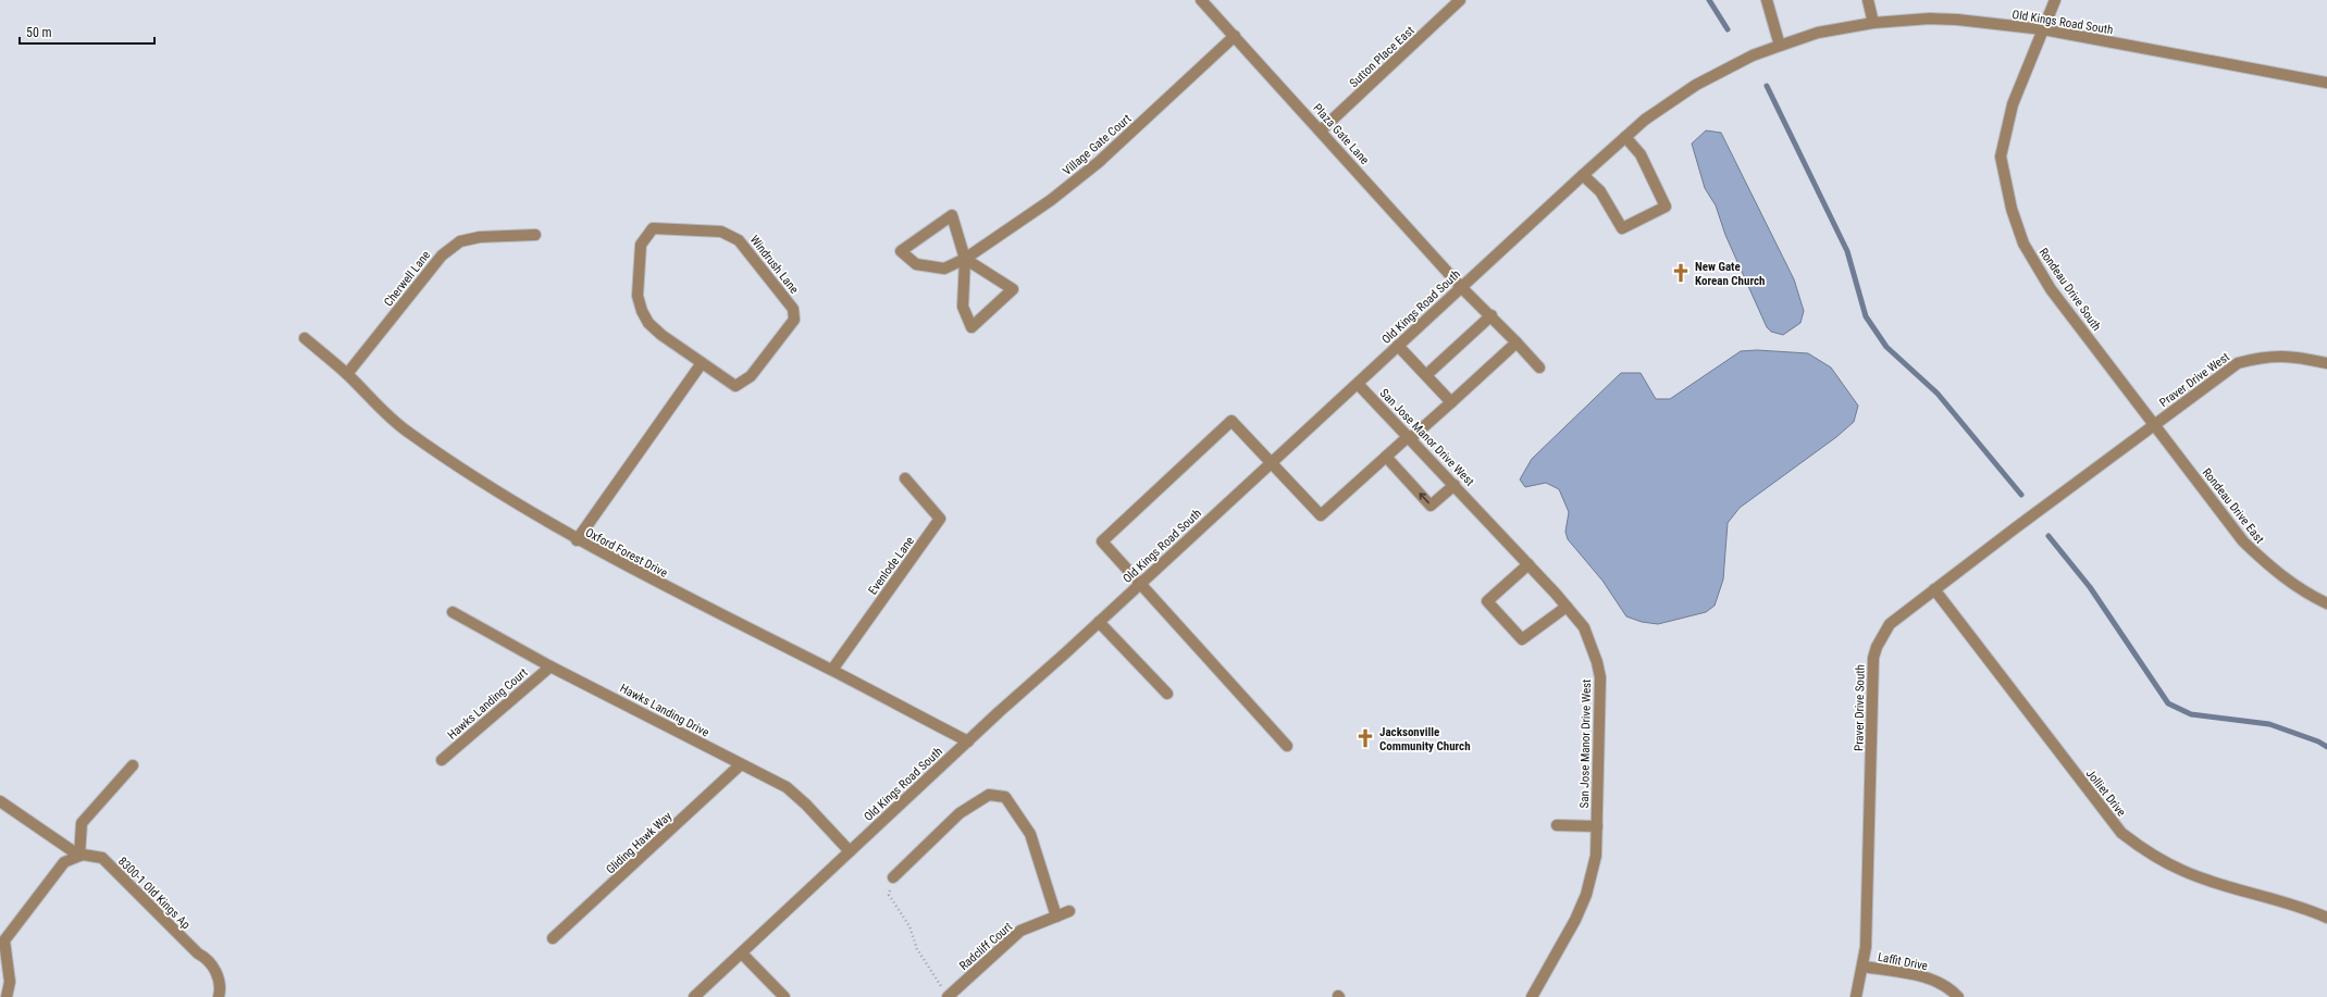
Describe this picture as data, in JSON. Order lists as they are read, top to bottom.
{
  "streets": {
    "street": [
      "Old Kings Road South",
      "Sutton Place East",
      "Plaza Gate Lane",
      "Village Gate Court",
      "Windrush Lane",
      "Cherwell Lane",
      "Rondeau Drive South",
      "Praver Drive West",
      "San Jose Manor Drive West",
      "Rondeau Drive East",
      "Oxford Forest Drive",
      "Evenlode Lane",
      "Hawks Landing Court",
      "Praver Drive South",
      "Hawks Landing Drive",
      "Jolliet Drive",
      "Gliding Hawk Way",
      "8300-1 Old Kings Ap",
      "Radcliff Court",
      "Laffit Drive"
    ]
  },
  "crossings": [
    ["Old Kings Road South", "Plaza Gate Lane"],
    ["Old Kings Road South", "Rondeau Drive South"],
    ["Old Kings Road South", "San Jose Manor Drive West"],
    ["Old Kings Road South", "Oxford Forest Drive"],
    ["Old Kings Road South", "Hawks Landing Drive"],
    ["Sutton Place East", "Plaza Gate Lane"],
    ["Plaza Gate Lane", "Village Gate Court"],
    ["Cherwell Lane", "Oxford Forest Drive"],
    ["Rondeau Drive South", "Praver Drive West"],
    ["Rondeau Drive South", "Rondeau Drive East"],
    ["Rondeau Drive South", "Praver Drive South"],
    ["Praver Drive West", "Rondeau Drive East"],
    ["Praver Drive West", "Praver Drive South"],
    ["Rondeau Drive East", "Praver Drive South"],
    ["Oxford Forest Drive", "Evenlode Lane"],
    ["Hawks Landing Court", "Hawks Landing Drive"],
    ["Praver Drive South", "Jolliet Drive"],
    ["Praver Drive South", "Laffit Drive"],
    ["Hawks Landing Drive", "Gliding Hawk Way"]
  ],
  "places": {
    "church": ["New Gate Korean Church", "Jacksonville Community Church"]
  },
  "scale_bar": "50 m"
}
